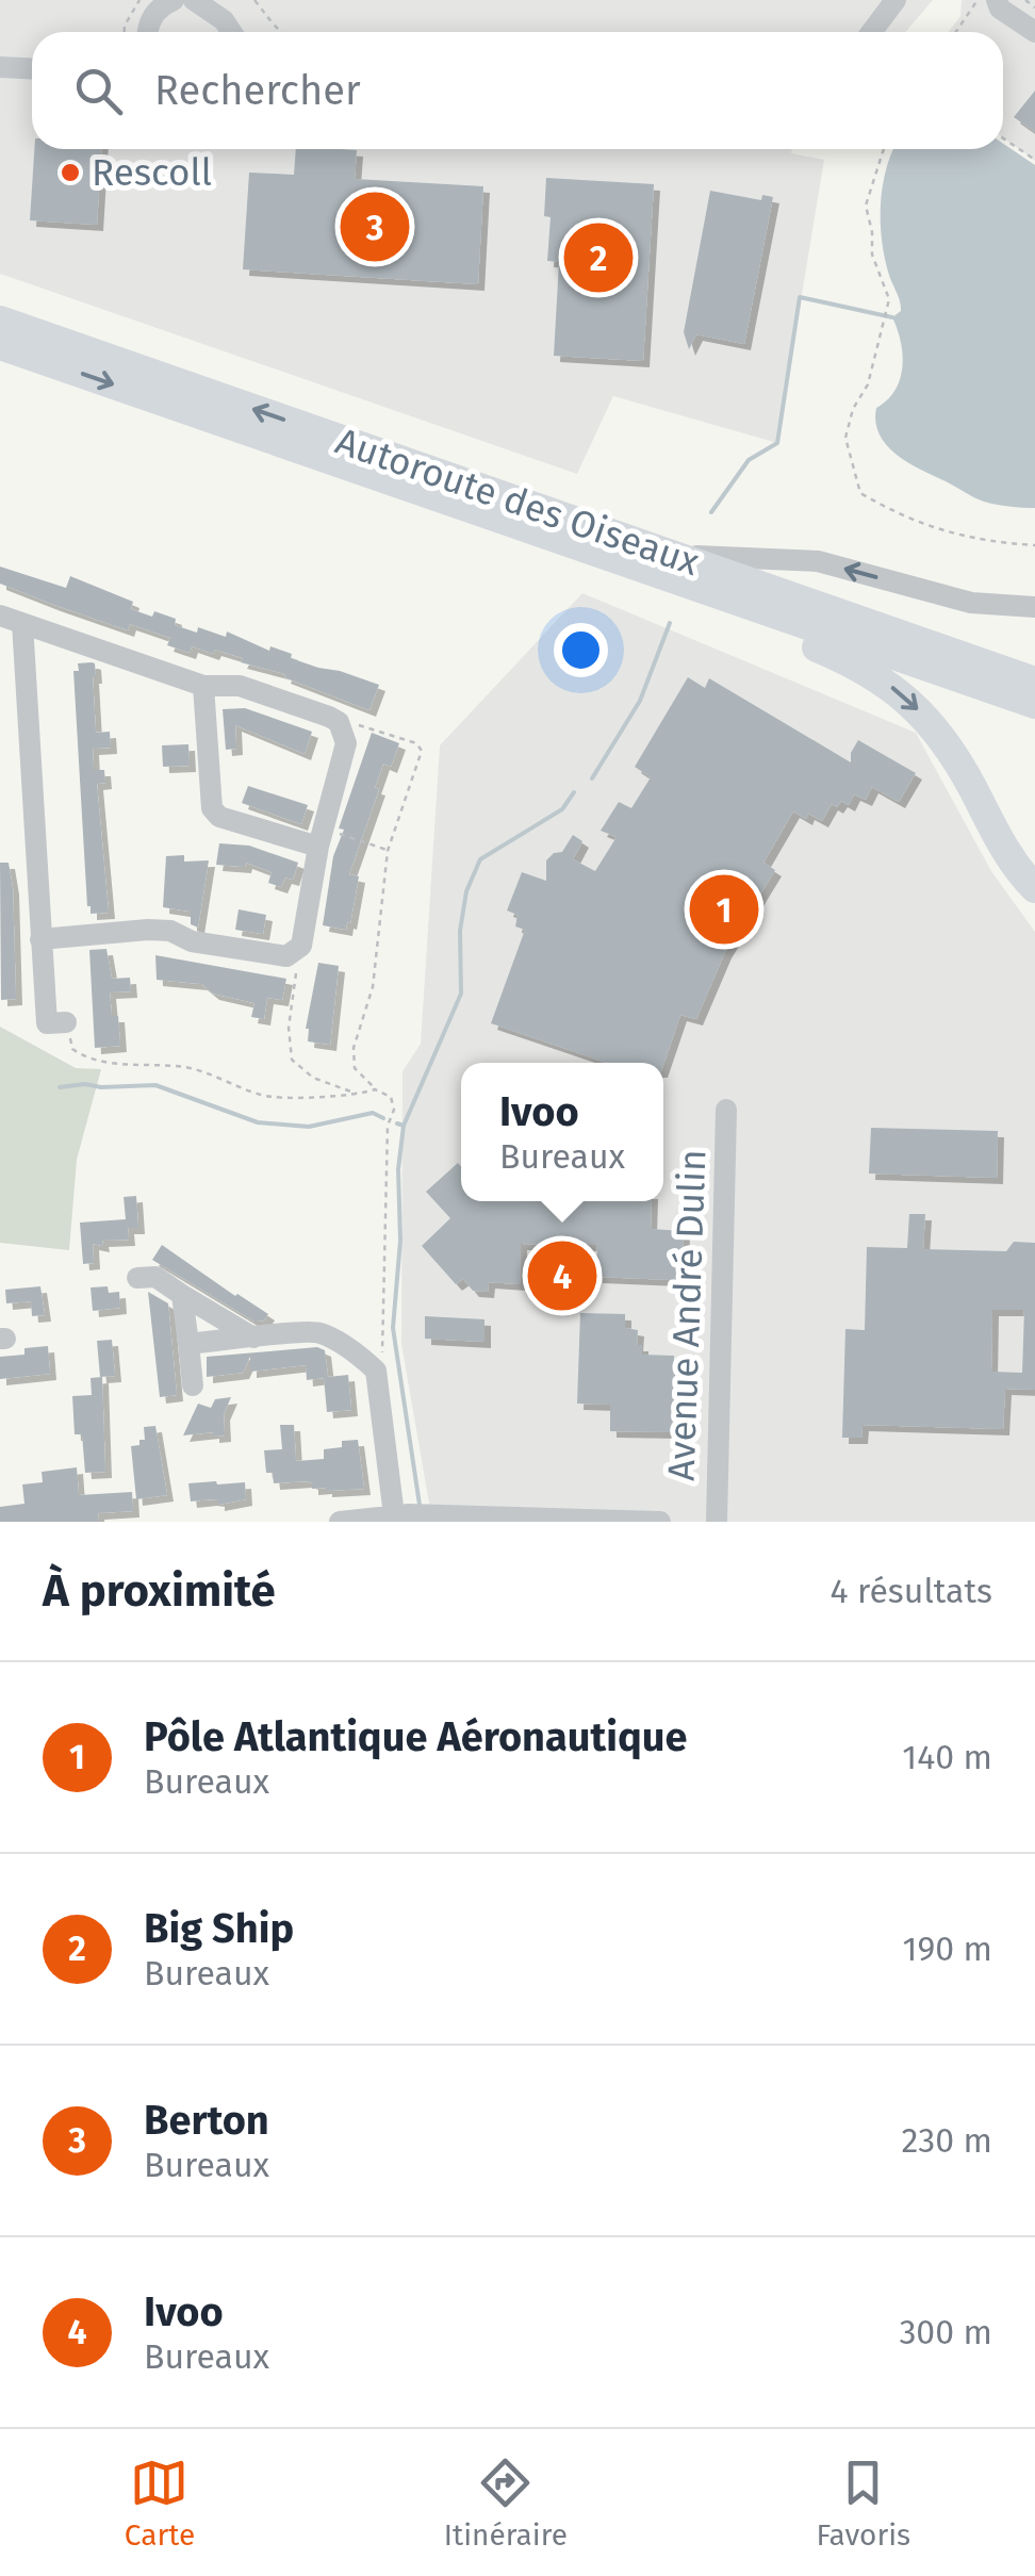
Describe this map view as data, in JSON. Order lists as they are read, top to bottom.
{
  "streets": {
    "highway": ["Autoroute des Oiseaux"],
    "street": ["Avenue André Dulin"]
  },
  "places": ["Rescoll"],
  "page": {
    "search": "Rechercher",
    "pins": [
      "3",
      "2",
      "1",
      "4"
    ],
    "popup": ["Ivoo", "Bureaux"],
    "heading": ["À proximité", "4 résultats"],
    "list": [
      {
        "mark": "1",
        "name": "Pôle Atlantique Aéronautique",
        "note": "Bureaux",
        "value": "140 m"
      },
      {
        "mark": "2",
        "name": "Big Ship",
        "note": "Bureaux",
        "value": "190 m"
      },
      {
        "mark": "3",
        "name": "Berton",
        "note": "Bureaux",
        "value": "230 m"
      },
      {
        "mark": "4",
        "name": "Ivoo",
        "note": "Bureaux",
        "value": "300 m"
      }
    ],
    "nav": ["Carte", "Itinéraire", "Favoris"]
  }
}
